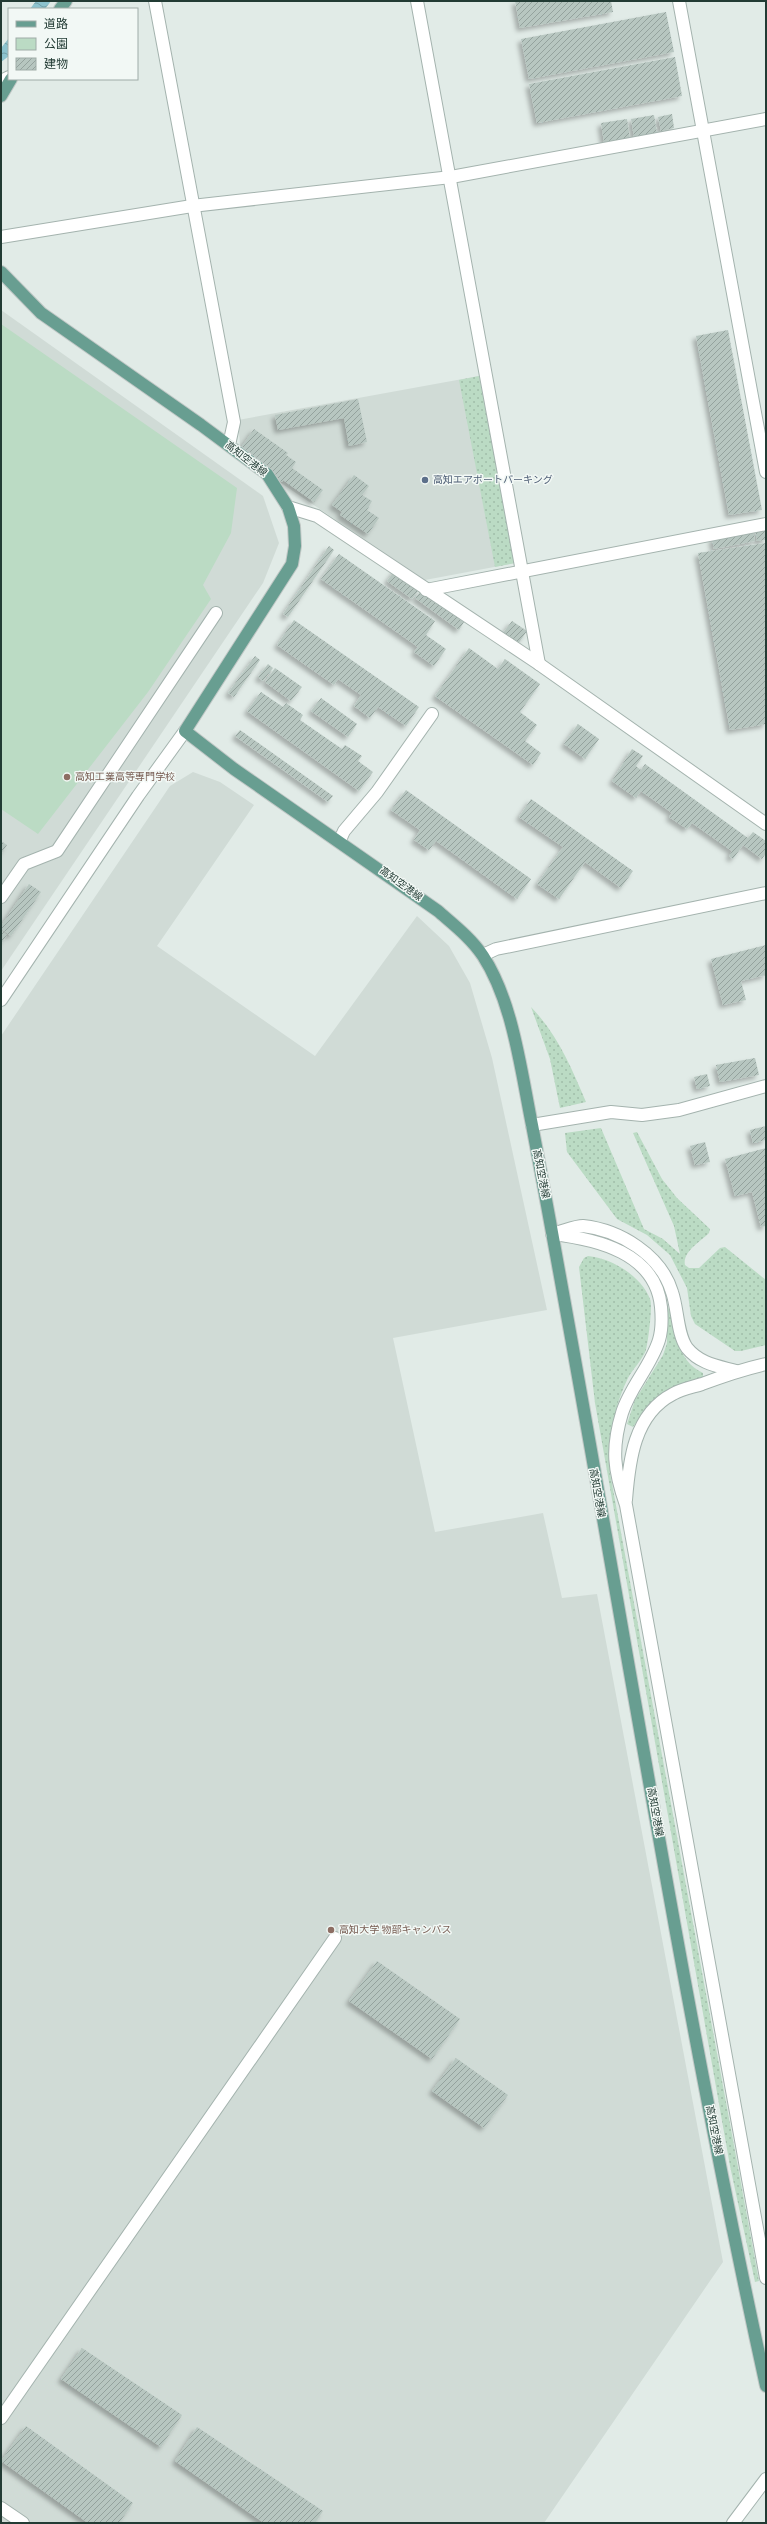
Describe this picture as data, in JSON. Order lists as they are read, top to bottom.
{
  "streets": {
    "main road": ["高知空港線"]
  },
  "places": ["高知エアポートパーキング", "高知工業高等専門学校", "高知大学 物部キャンパス"],
  "legend": ["道路", "公園", "建物"]
}
